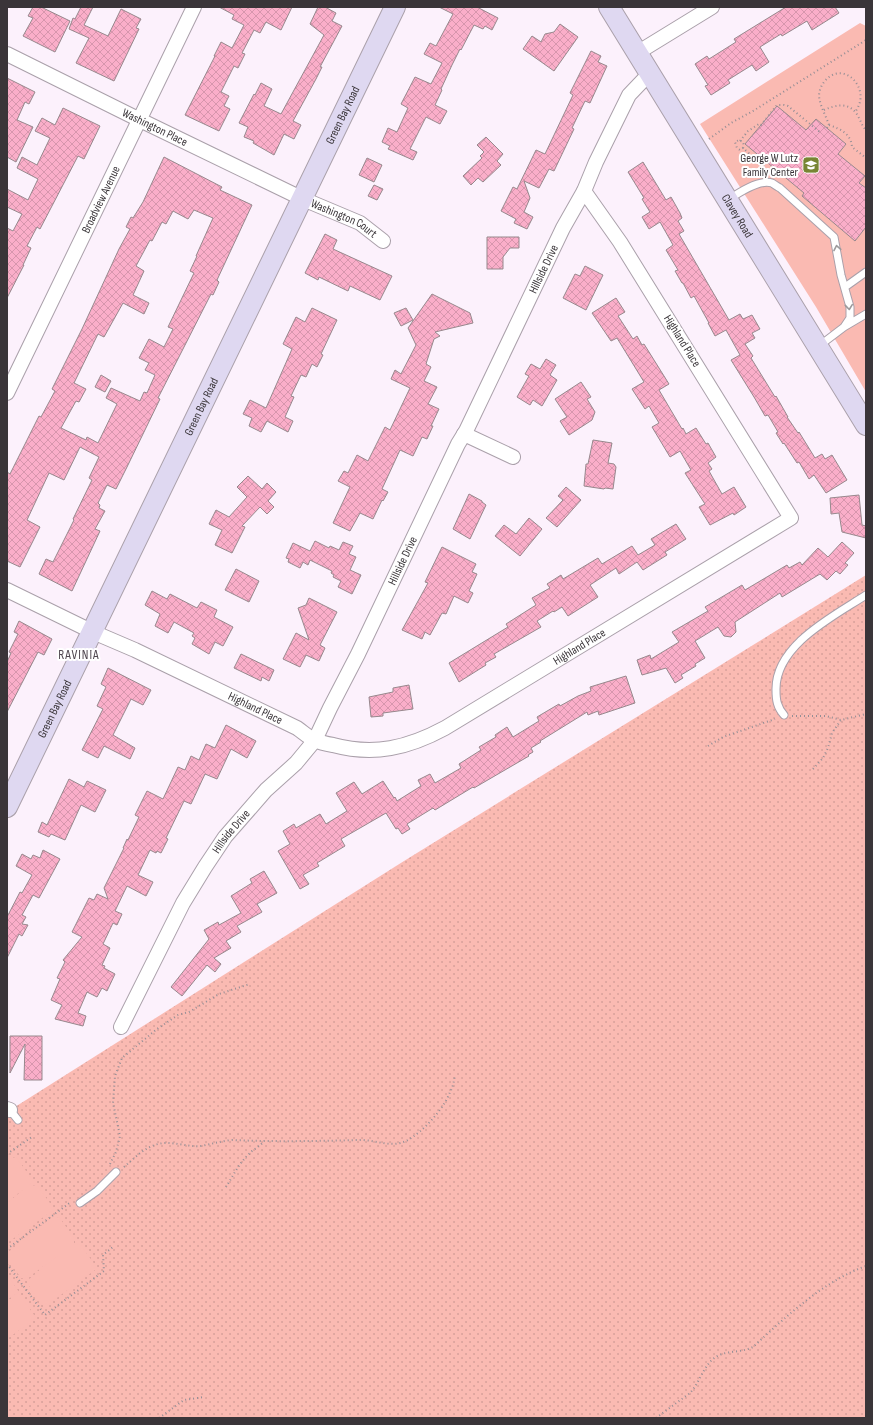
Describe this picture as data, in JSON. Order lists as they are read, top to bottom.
{
  "streets": {
    "main road": ["Green Bay Road", "Clavey Road"],
    "street": [
      "Washington Place",
      "Broadview Avenue",
      "Washington Court",
      "Hillside Drive",
      "Highland Place"
    ]
  },
  "crossings": [
    ["Green Bay Road", "Washington Place"],
    ["Green Bay Road", "Washington Court"],
    ["Green Bay Road", "Highland Place"],
    ["Washington Place", "Broadview Avenue"],
    ["Washington Place", "Washington Court"],
    ["Clavey Road", "Hillside Drive"],
    ["Hillside Drive", "Highland Place"]
  ],
  "districts": ["RAVINIA"],
  "places": {
    "school or university": ["George W Lutz Family Center"]
  }
}
